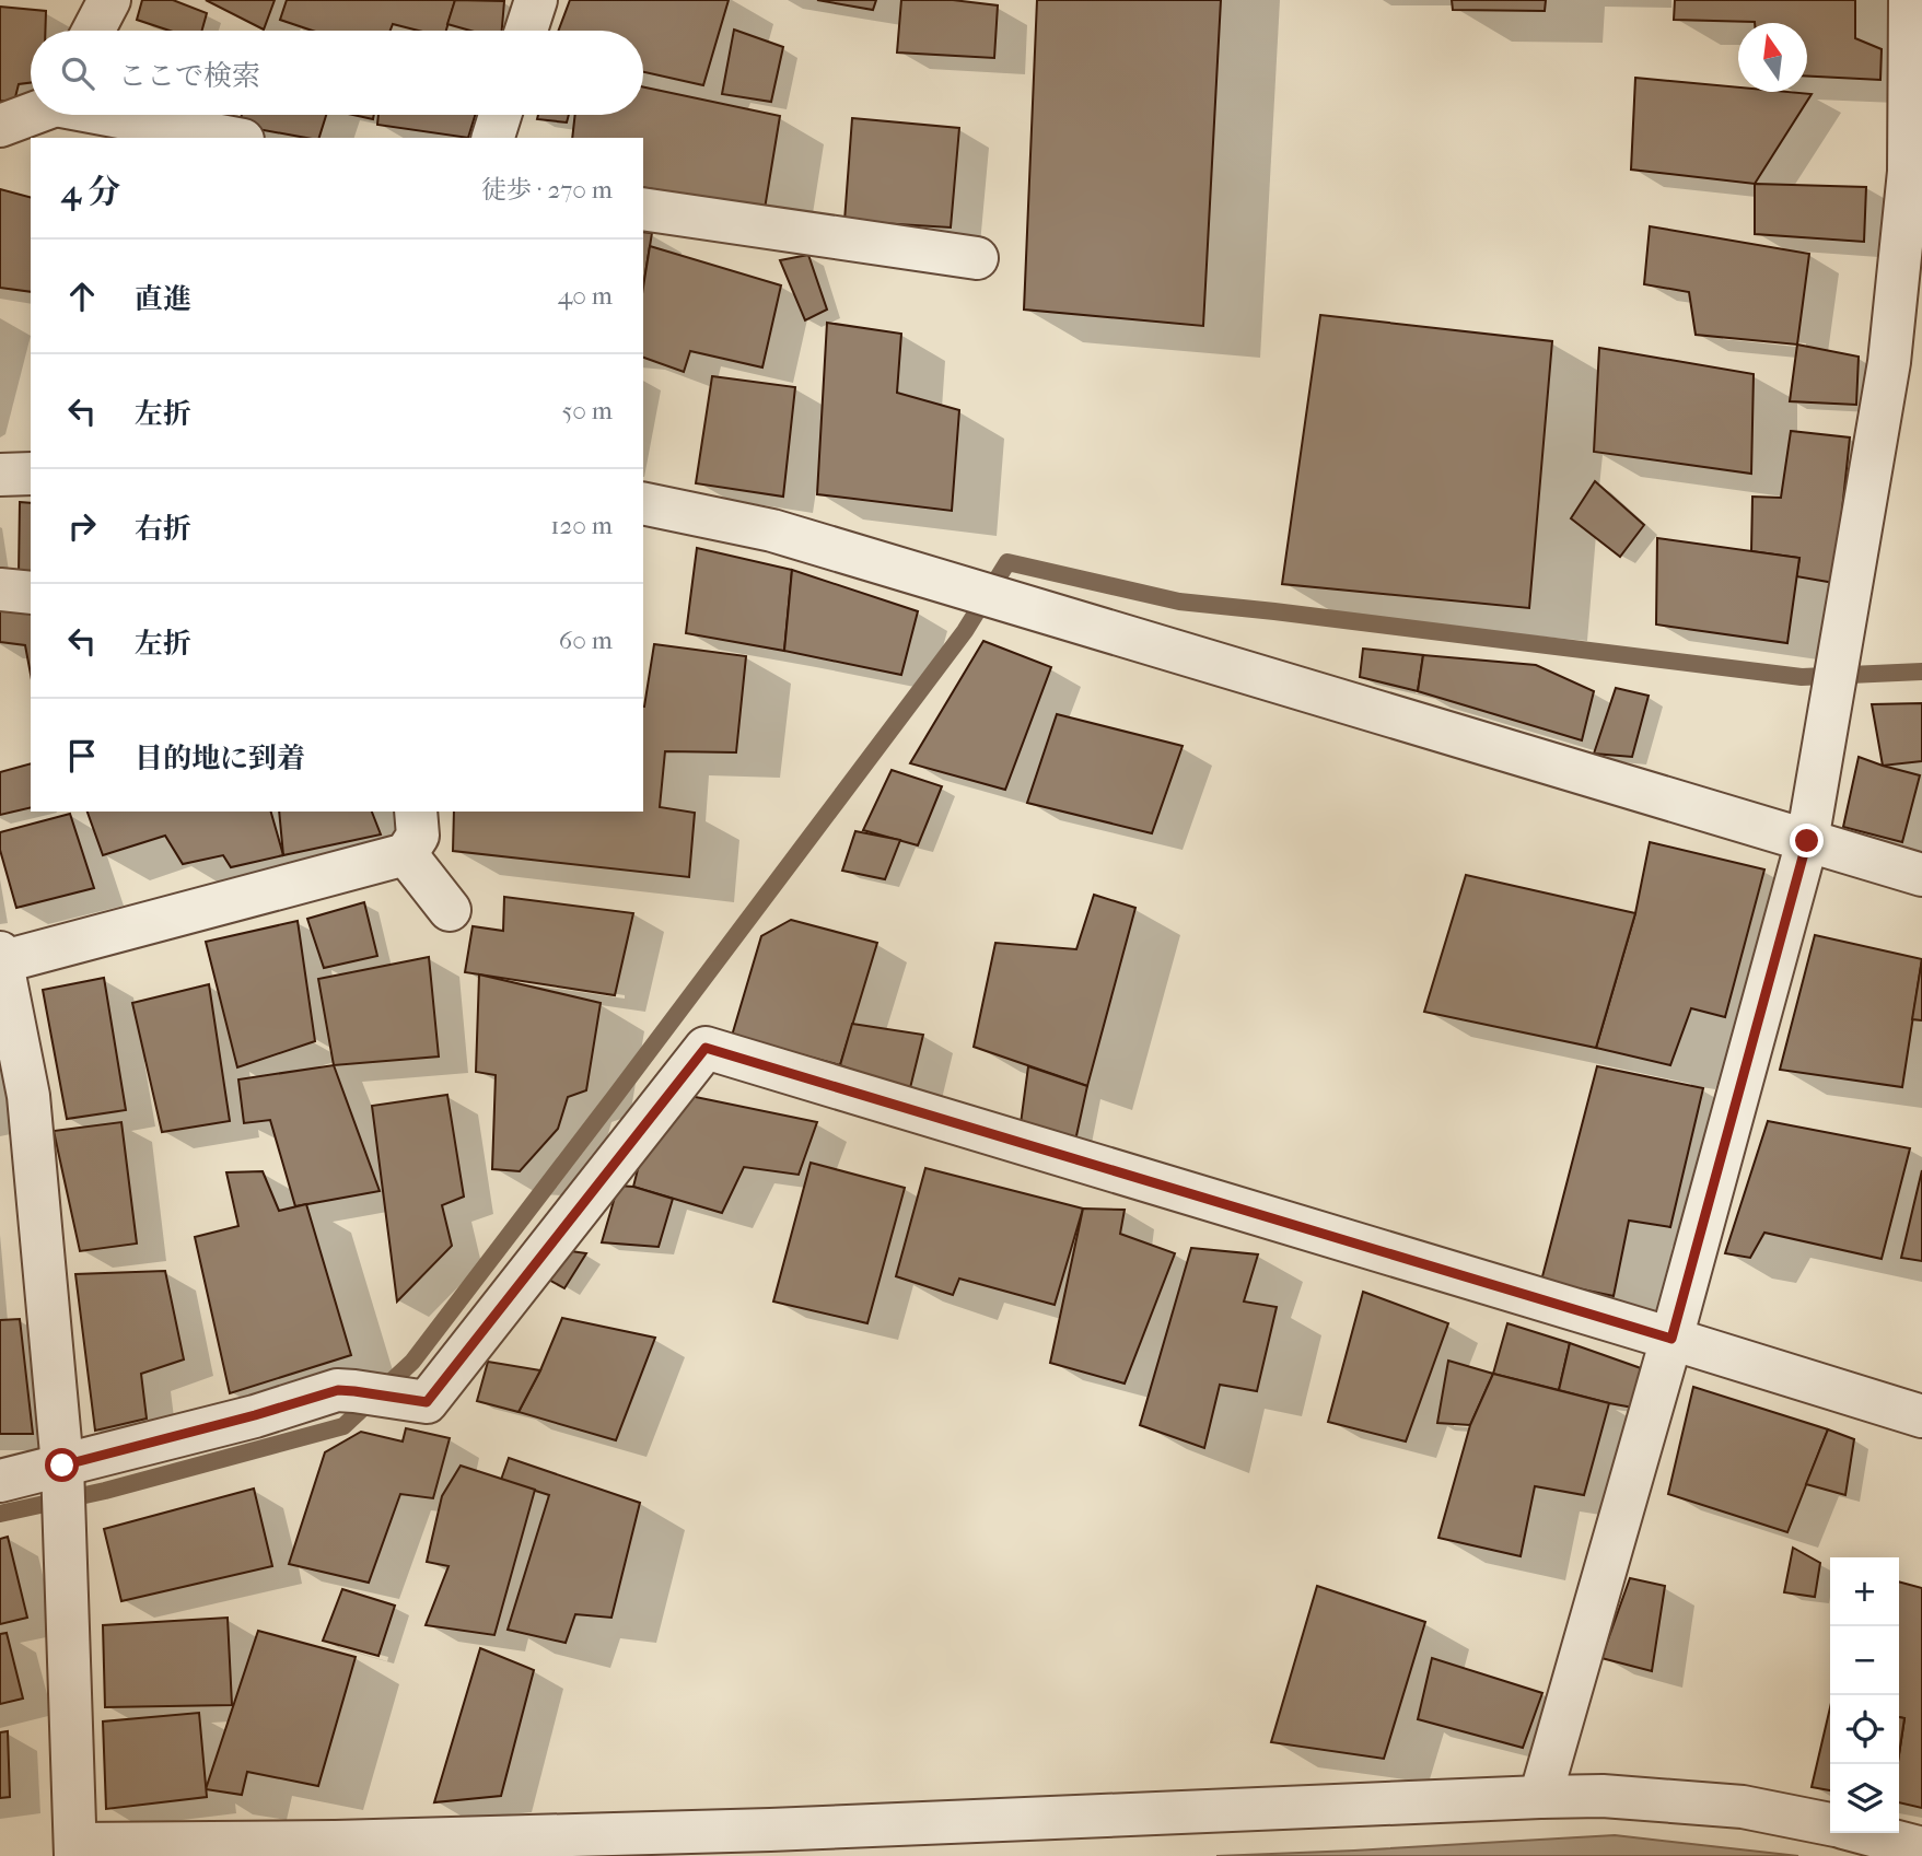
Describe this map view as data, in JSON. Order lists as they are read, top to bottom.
{
  "north": "top",
  "page": {
    "search": "ここで検索",
    "heading": ["4 分", "徒歩 · 270 m"],
    "list": [
      ["直進", "40 m"],
      ["左折", "50 m"],
      ["右折", "120 m"],
      ["左折", "60 m"],
      "目的地に到着"
    ],
    "map_buttons": ["+", "−"]
  }
}
